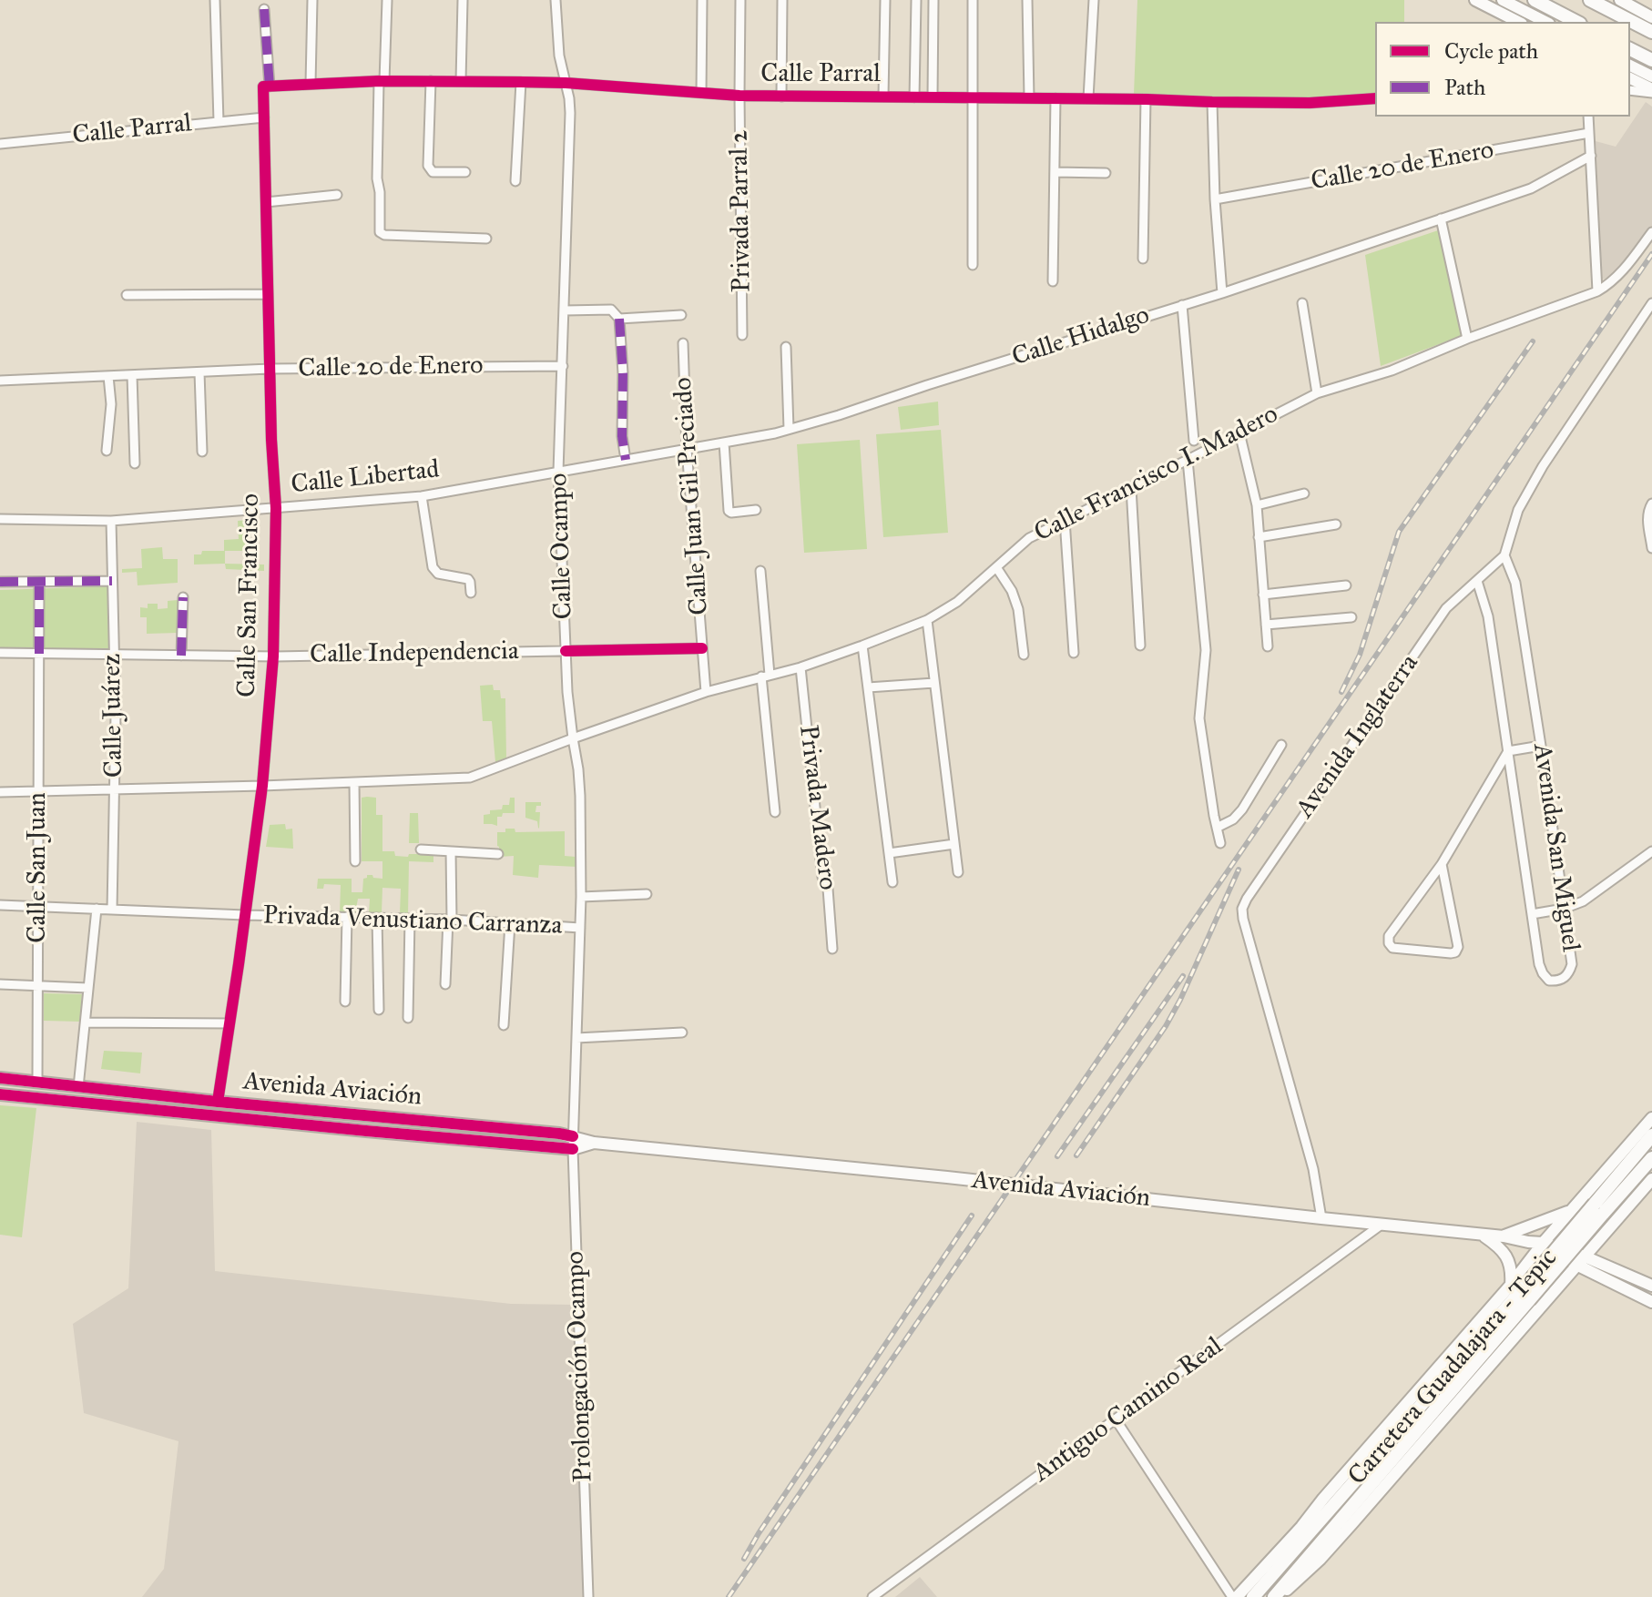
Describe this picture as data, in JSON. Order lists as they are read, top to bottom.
{
  "streets": {
    "highway": ["Carretera Guadalajara - Tepic"],
    "main road": ["Avenida Aviación"],
    "street": [
      "Calle Parral",
      "Calle 20 de Enero",
      "Privada Parral 2",
      "Calle Hidalgo",
      "Calle Francisco I. Madero",
      "Calle Libertad",
      "Calle Juan Gil Preciado",
      "Calle Ocampo",
      "Calle San Francisco",
      "Calle Independencia",
      "Calle Juárez",
      "Avenida Inglaterra",
      "Privada Madero",
      "Avenida San Miguel",
      "Calle San Juan",
      "Privada Venustiano Carranza",
      "Prolongación Ocampo",
      "Antiguo Camino Real"
    ]
  },
  "crossings": [
    ["Calle Parral", "Privada Parral 2"],
    ["Calle Parral", "Calle Ocampo"],
    ["Calle Parral", "Calle San Francisco"],
    ["Calle 20 de Enero", "Calle Ocampo"],
    ["Calle 20 de Enero", "Calle San Francisco"],
    ["Calle Hidalgo", "Calle Libertad"],
    ["Calle Hidalgo", "Calle Juan Gil Preciado"],
    ["Calle Hidalgo", "Calle Ocampo"],
    ["Calle Francisco I. Madero", "Calle Juan Gil Preciado"],
    ["Calle Francisco I. Madero", "Calle Ocampo"],
    ["Calle Francisco I. Madero", "Calle San Francisco"],
    ["Calle Francisco I. Madero", "Calle Juárez"],
    ["Calle Francisco I. Madero", "Privada Madero"],
    ["Calle Francisco I. Madero", "Calle San Juan"],
    ["Calle Libertad", "Calle Ocampo"],
    ["Calle Libertad", "Calle San Francisco"],
    ["Calle Libertad", "Calle Juárez"],
    ["Calle Juan Gil Preciado", "Calle Independencia"],
    ["Calle Ocampo", "Calle Independencia"],
    ["Calle Ocampo", "Privada Venustiano Carranza"],
    ["Calle Ocampo", "Avenida Aviación"],
    ["Calle Ocampo", "Prolongación Ocampo"],
    ["Calle San Francisco", "Calle Independencia"],
    ["Calle San Francisco", "Privada Venustiano Carranza"],
    ["Calle San Francisco", "Avenida Aviación"],
    ["Calle Independencia", "Calle Juárez"],
    ["Calle Independencia", "Calle San Juan"],
    ["Calle Juárez", "Privada Venustiano Carranza"],
    ["Avenida Inglaterra", "Avenida San Miguel"],
    ["Avenida Inglaterra", "Avenida Aviación"],
    ["Calle San Juan", "Privada Venustiano Carranza"],
    ["Calle San Juan", "Avenida Aviación"],
    ["Avenida Aviación", "Prolongación Ocampo"],
    ["Avenida Aviación", "Antiguo Camino Real"]
  ],
  "legend": ["Cycle path", "Path"]
}
